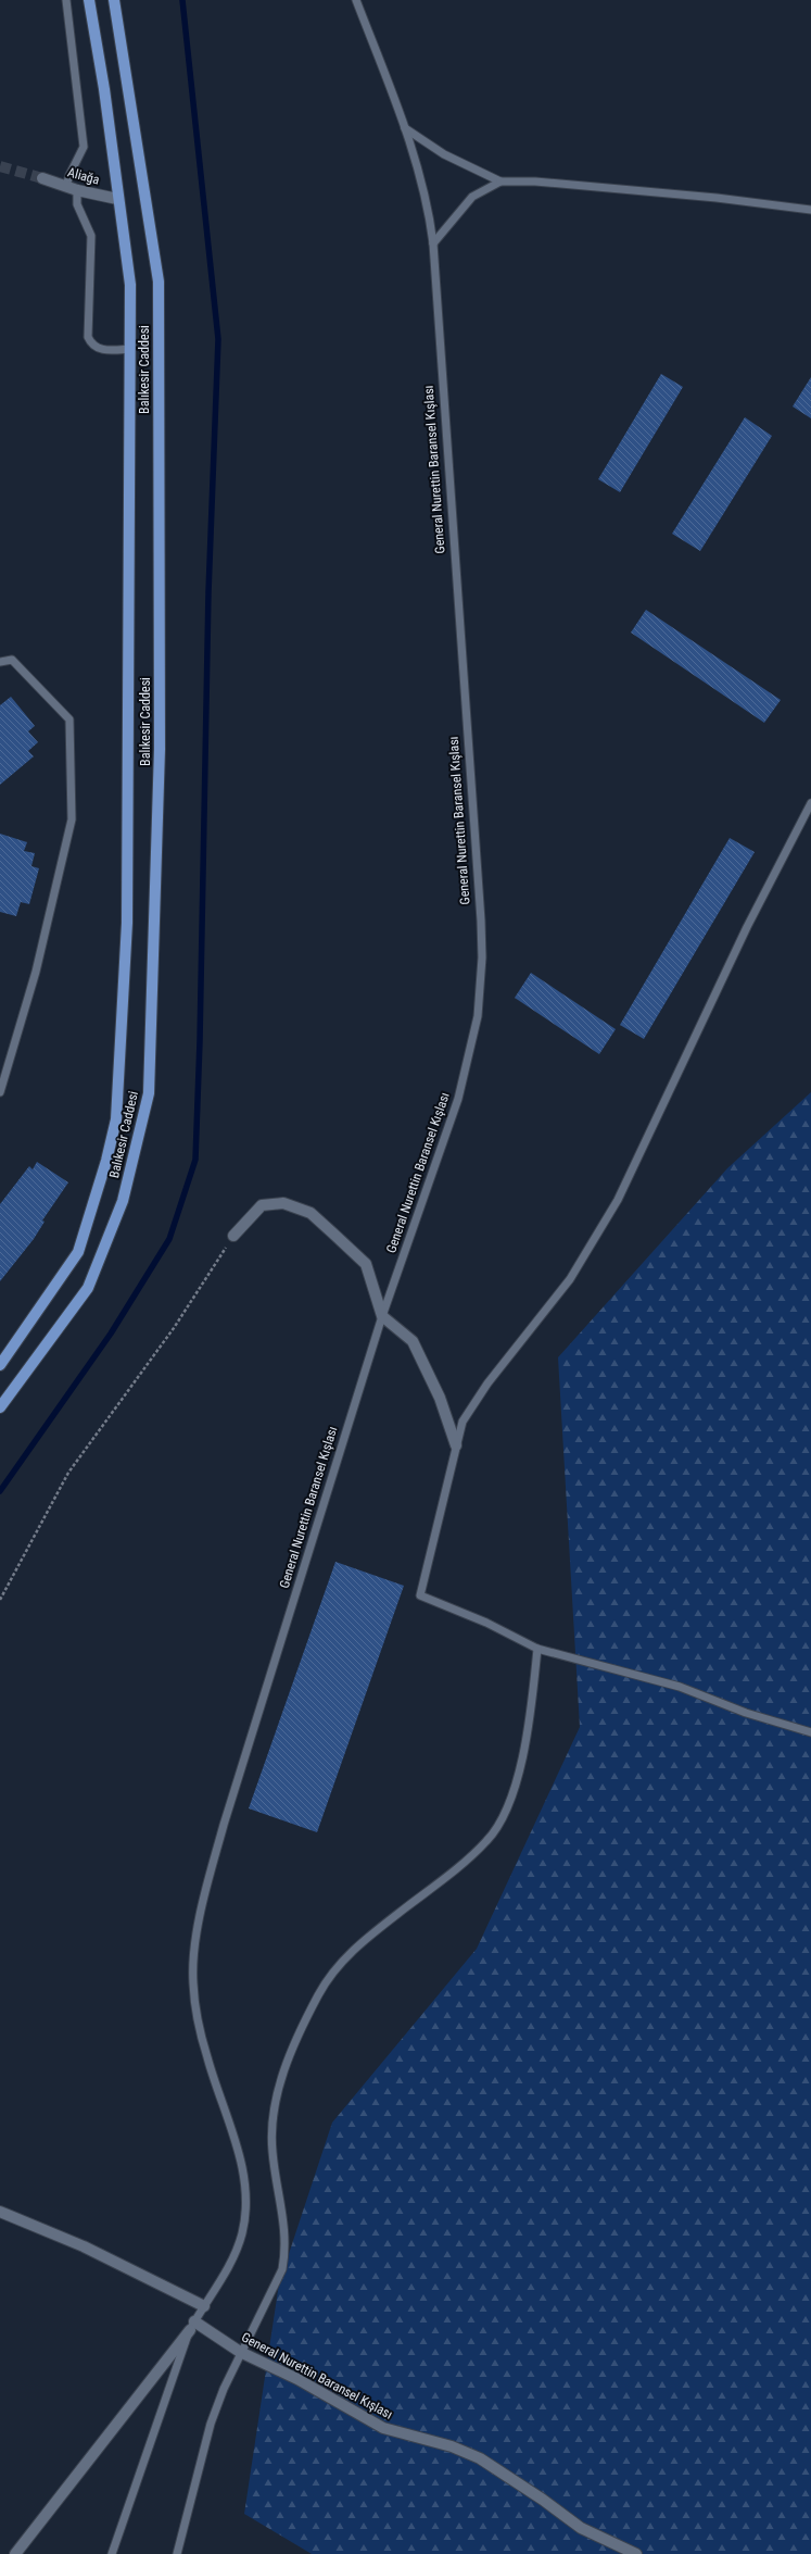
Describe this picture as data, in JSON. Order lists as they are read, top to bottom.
{
  "streets": {
    "main road": ["Balıkesir Caddesi"],
    "street": ["Aliağa", "General Nurettin Baransel Kışlası"]
  },
  "crossings": [
    ["Aliağa", "Balıkesir Caddesi"]
  ]
}
